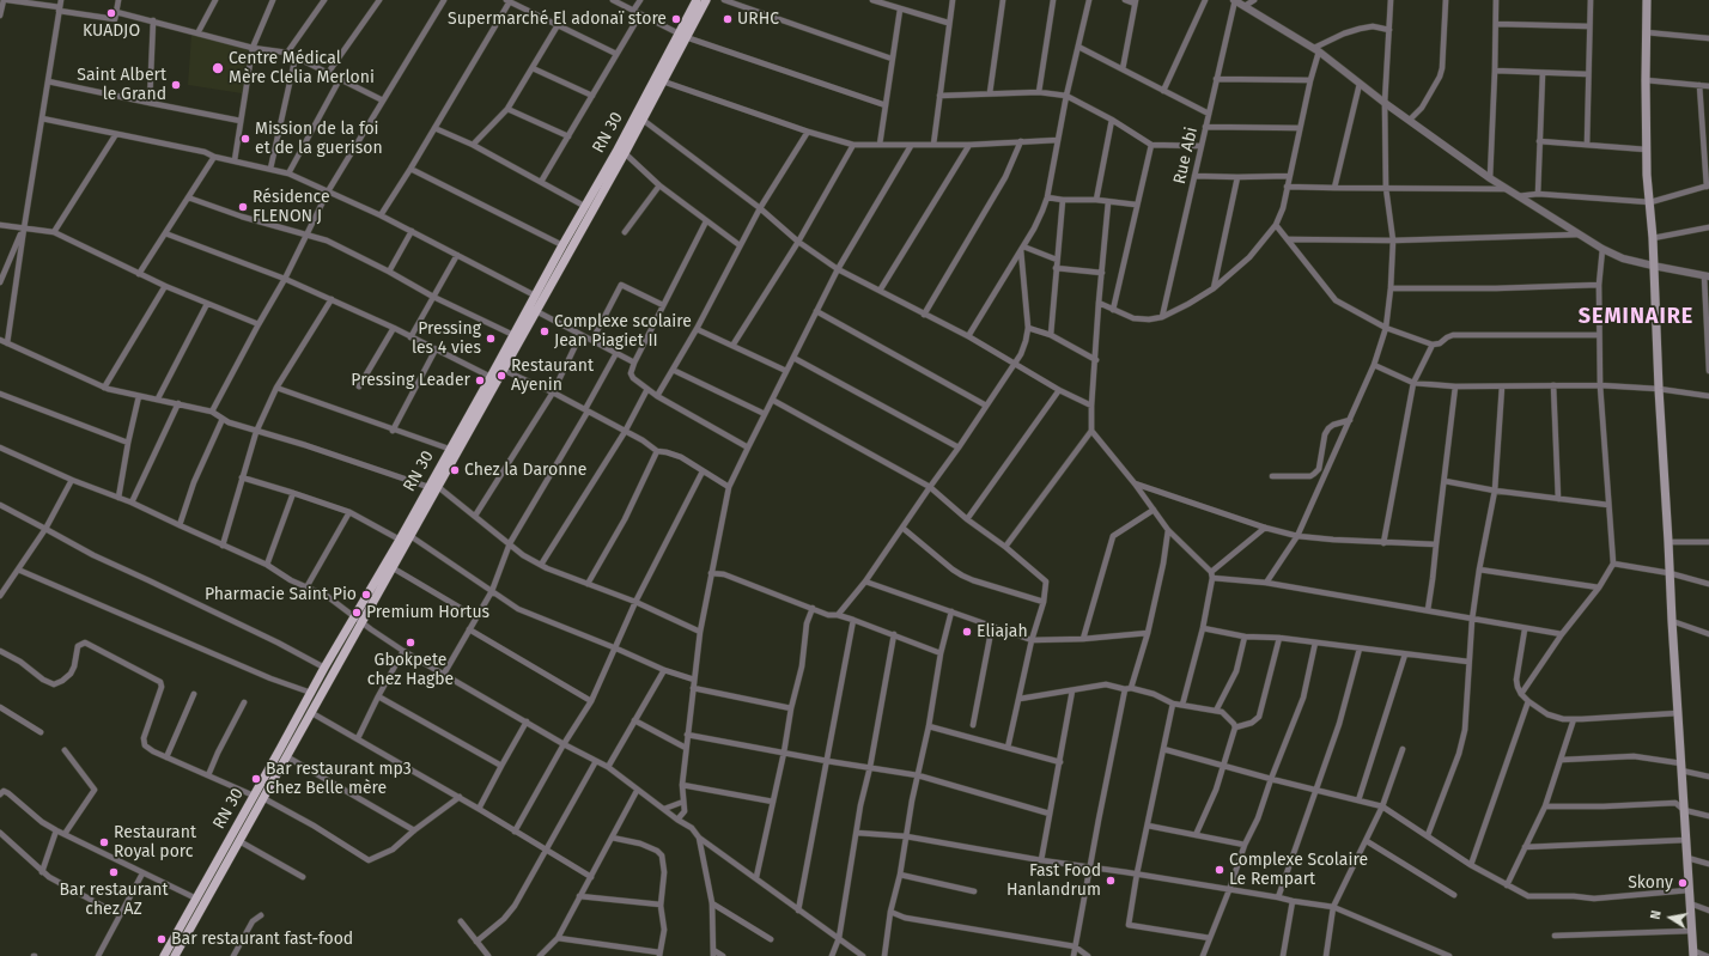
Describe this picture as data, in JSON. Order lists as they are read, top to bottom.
{
  "streets": {
    "main road": ["RN 30"],
    "street": ["Rue Abi"]
  },
  "districts": ["SEMINAIRE"],
  "places": [
    "KUADJO",
    "Supermarché El adonaï store",
    "URHC",
    "Centre Médical Mère Clelia Merloni",
    "Saint Albert le Grand",
    "Mission de la foi et de la guerison",
    "Résidence FLENON J",
    "Complexe scolaire Jean Piagiet II",
    "Pressing les 4 vies",
    "Restaurant Ayenin",
    "Pressing Leader",
    "Chez la Daronne",
    "Pharmacie Saint Pio",
    "Premium Hortus",
    "Eliajah",
    "Gbokpete chez Hagbe",
    "Bar restaurant mp3 Chez Belle mère",
    "Restaurant Royal porc",
    "Complexe Scolaire Le Rempart",
    "Bar restaurant chez AZ",
    "Fast Food Hanlandrum",
    "Skony",
    "Bar restaurant fast-food"
  ],
  "north": "left"
}
